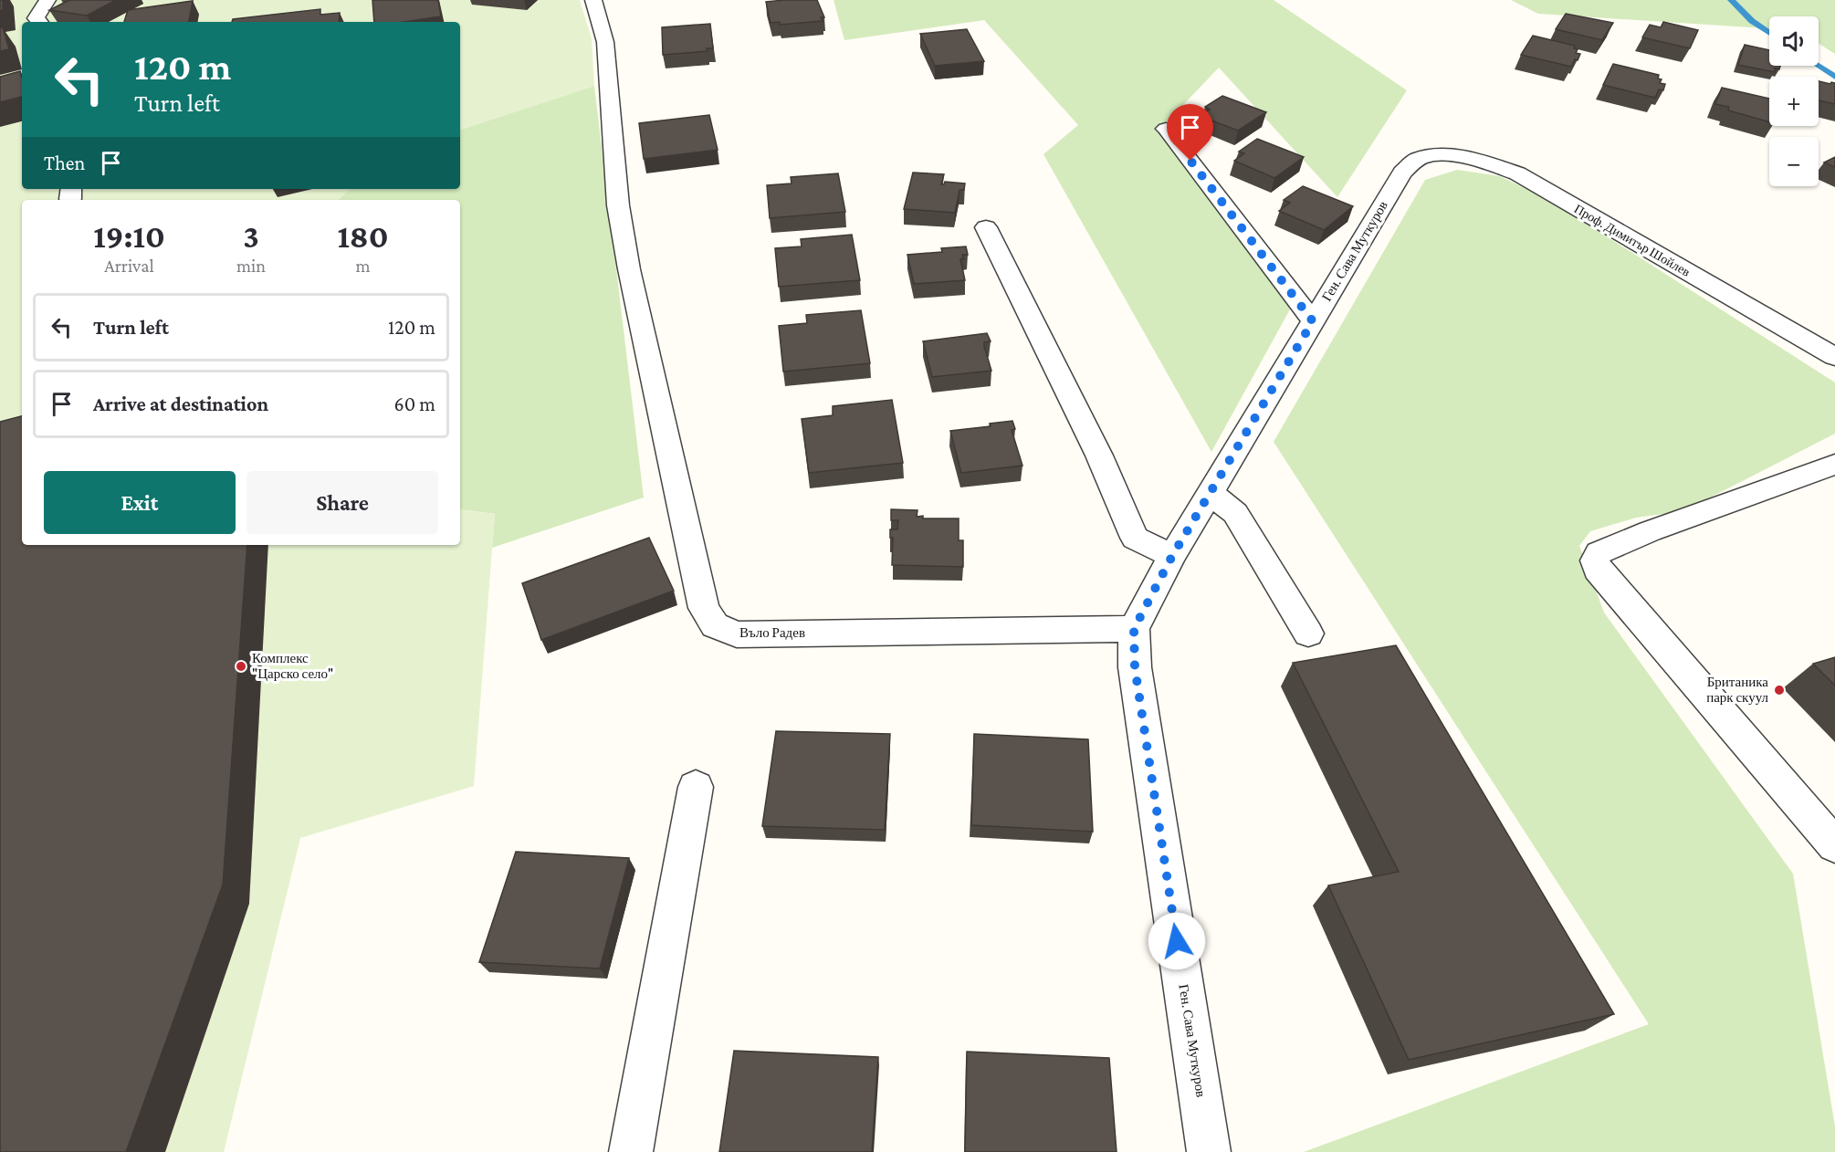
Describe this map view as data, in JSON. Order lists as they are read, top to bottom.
{
  "streets": {
    "street": ["Проф. Димитър Шойлев", "Ген. Сава Муткуров", "Въло Радев"]
  },
  "crossings": [
    ["Проф. Димитър Шойлев", "Ген. Сава Муткуров"],
    ["Ген. Сава Муткуров", "Въло Радев"]
  ],
  "places": ["Комплекс \"Царско село\"", "Британика парк скуул"],
  "page": {
    "map_buttons": ["+", "−"],
    "turn": ["120 m", "Turn left"],
    "then": "Then",
    "eta": [
      "19:10",
      "Arrival",
      "3",
      "min",
      "180",
      "m"
    ],
    "list": [
      {
        "name": "Turn left",
        "value": "120 m"
      },
      {
        "name": "Arrive at destination",
        "value": "60 m"
      }
    ],
    "buttons": ["Exit", "Share"]
  }
}
